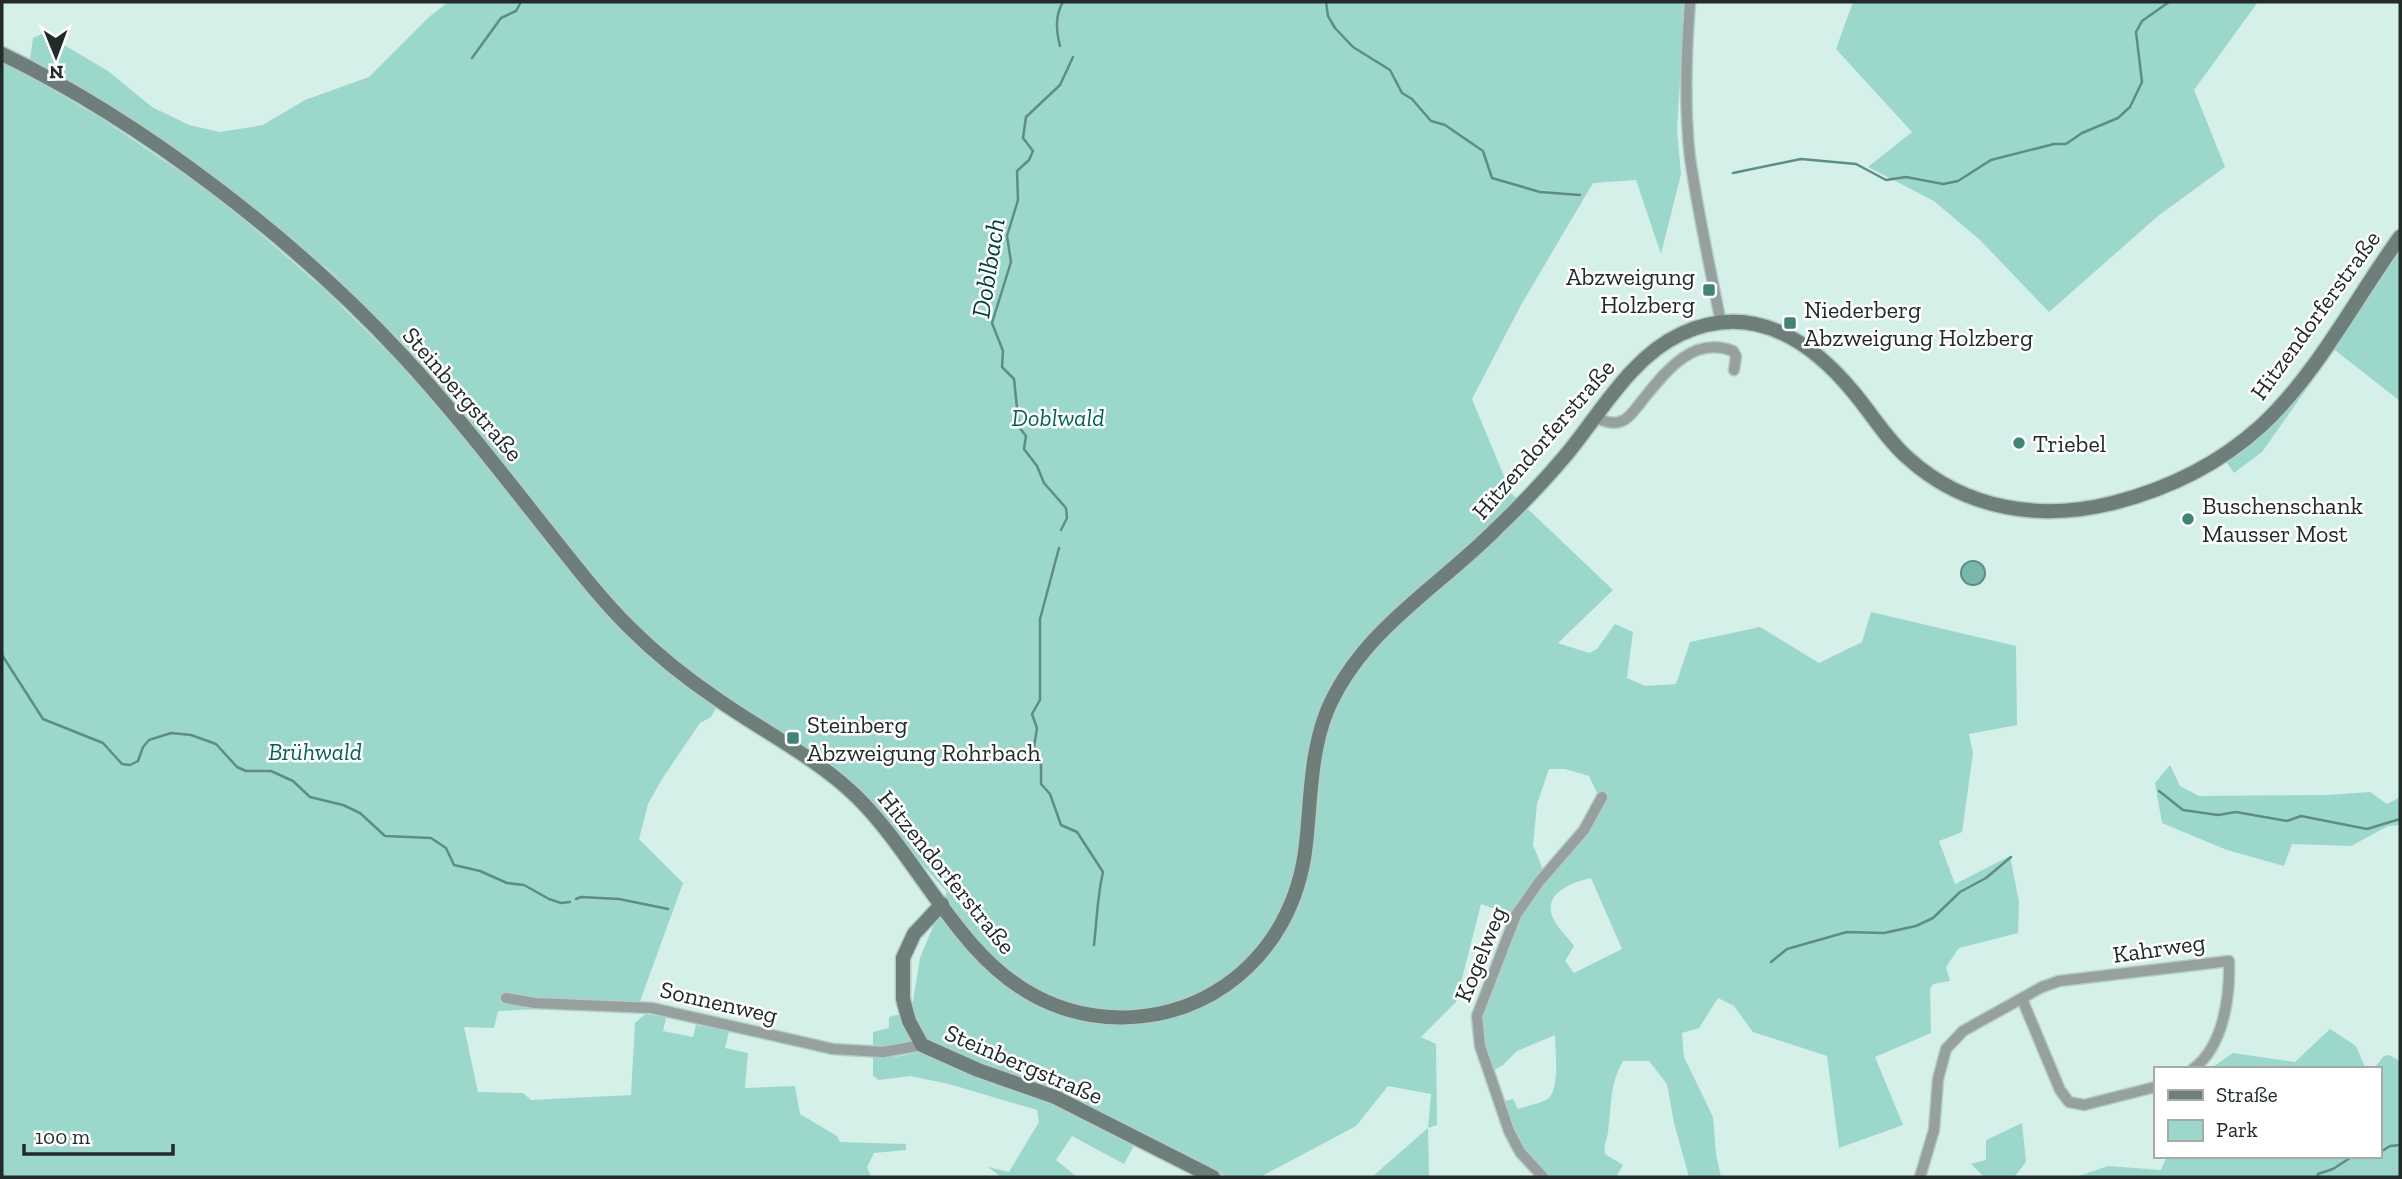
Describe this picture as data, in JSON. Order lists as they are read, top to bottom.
{
  "streets": {
    "main road": ["Hitzendorferstraße", "Steinbergstraße"],
    "street": ["Kahrweg", "Kogelweg", "Sonnenweg"]
  },
  "crossings": [
    ["Hitzendorferstraße", "Steinbergstraße"],
    ["Steinbergstraße", "Sonnenweg"]
  ],
  "water": ["Doblbach"],
  "parks": ["Doblwald", "Brühwald"],
  "places": {
    "transit": ["Abzweigung Holzberg", "Niederberg Abzweigung Holzberg", "Steinberg Abzweigung Rohrbach"],
    "other": ["Triebel", "Buschenschank Mausser Most"]
  },
  "legend": ["Straße", "Park"],
  "scale_bar": "100 m",
  "north": "bottom"
}
